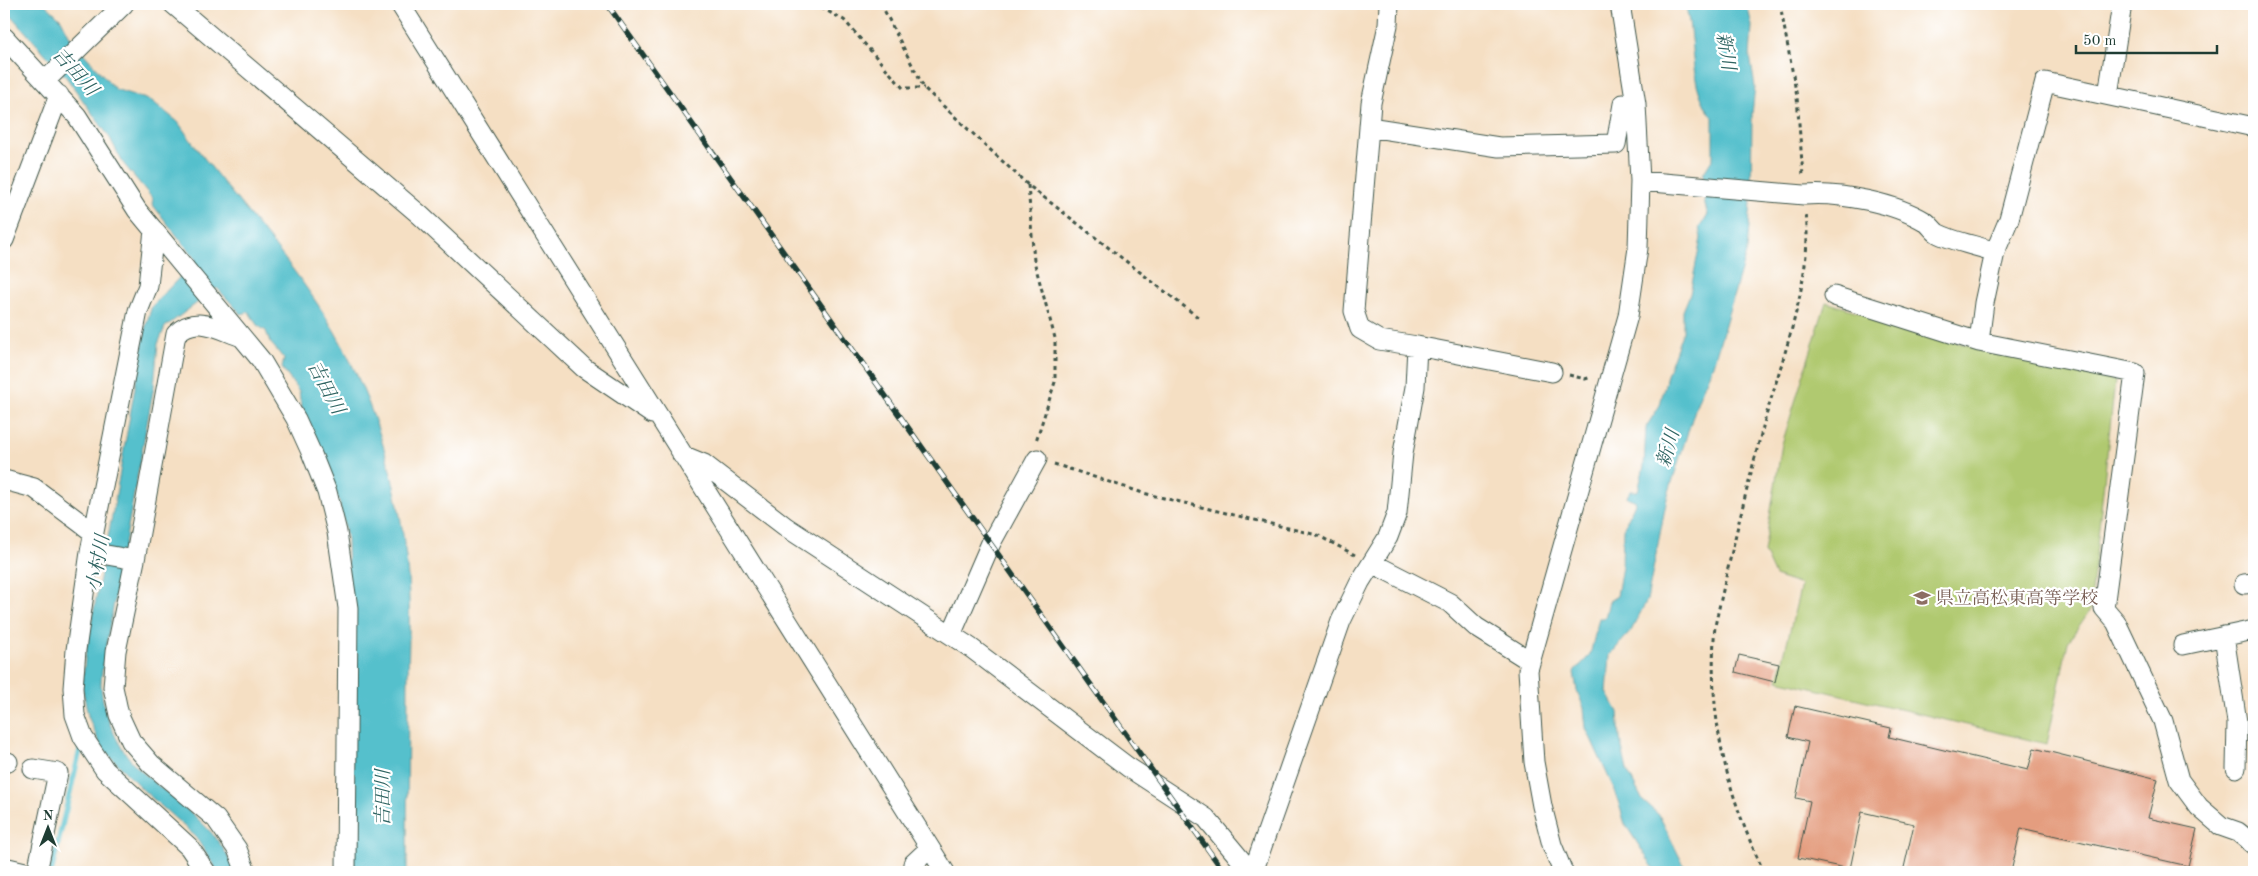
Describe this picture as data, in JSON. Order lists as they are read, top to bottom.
{
  "water": ["新川", "吉田川", "小村川"],
  "places": {
    "school or university": ["県立高松東高等学校"]
  },
  "scale_bar": "50 m",
  "north": "top"
}
